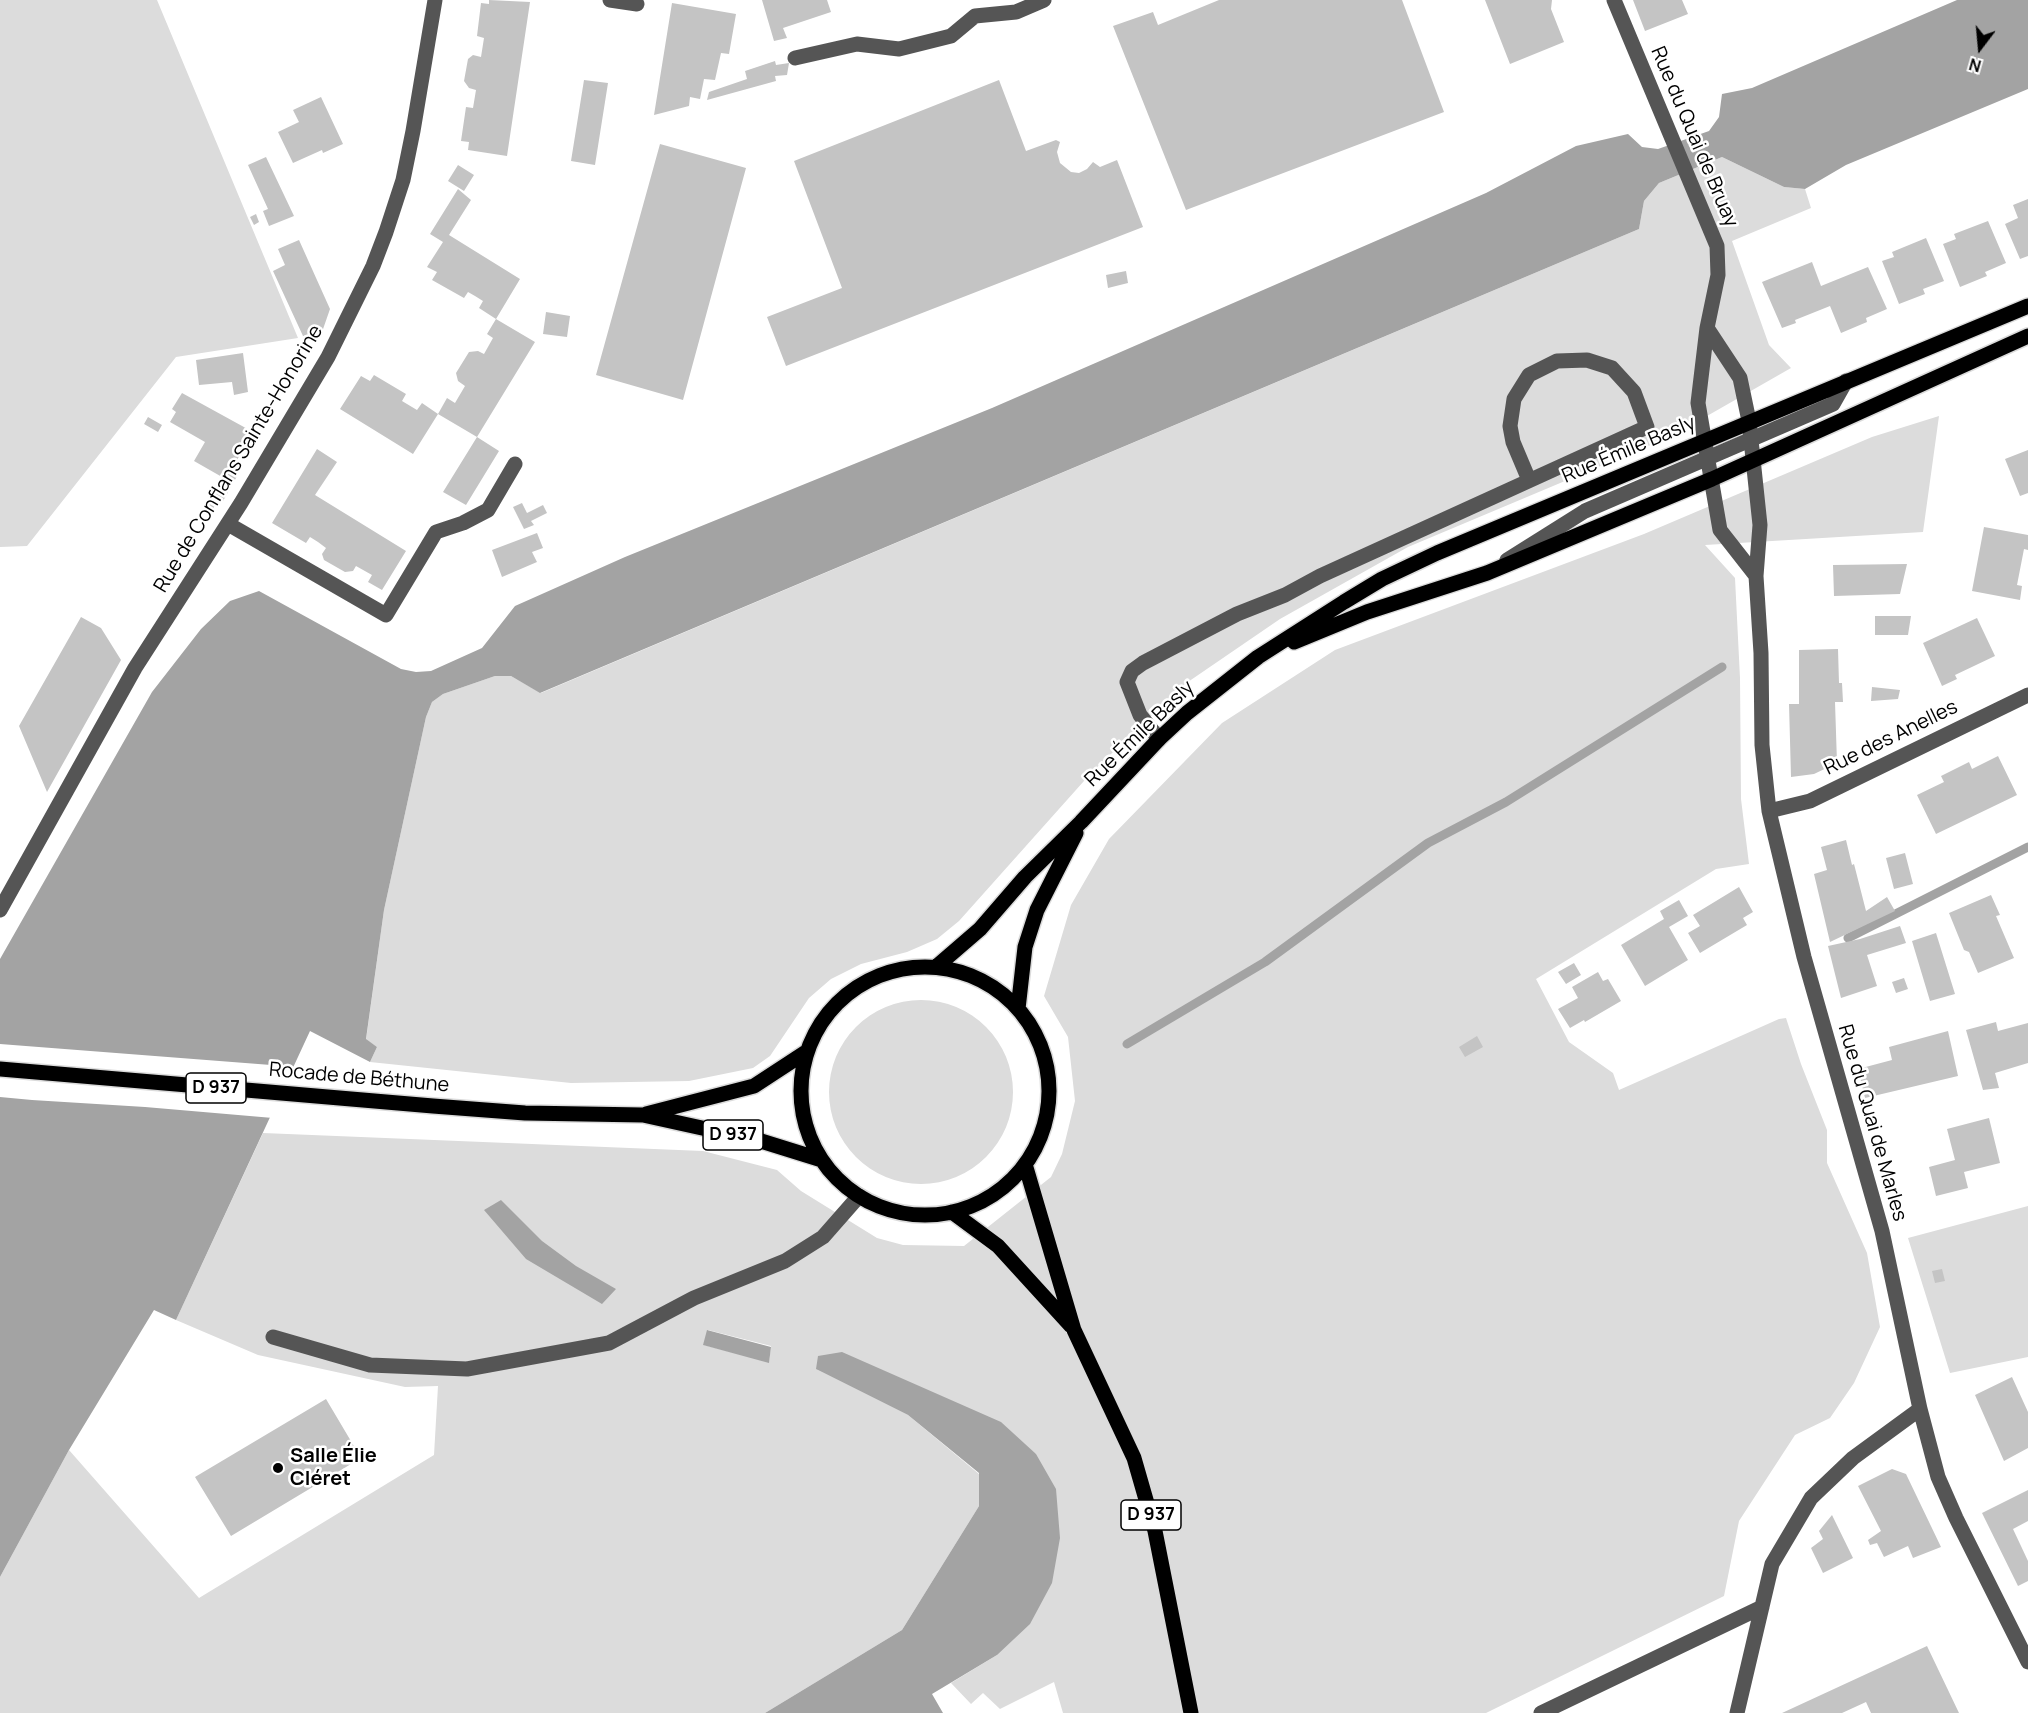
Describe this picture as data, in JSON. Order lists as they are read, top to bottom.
{
  "streets": {
    "main road": ["Rue Émile Basly", "Rocade de Béthune", "D 937"],
    "street": [
      "Rue du Quai de Bruay",
      "Rue de Conflans Sainte-Honorine",
      "Rue des Anelles",
      "Rue du Quai de Marles"
    ]
  },
  "crossings": [
    ["Rue du Quai de Bruay", "Rue Émile Basly"],
    ["Rue des Anelles", "Rue du Quai de Marles"]
  ],
  "places": ["Salle Élie Cléret"],
  "north": "bottom"
}
